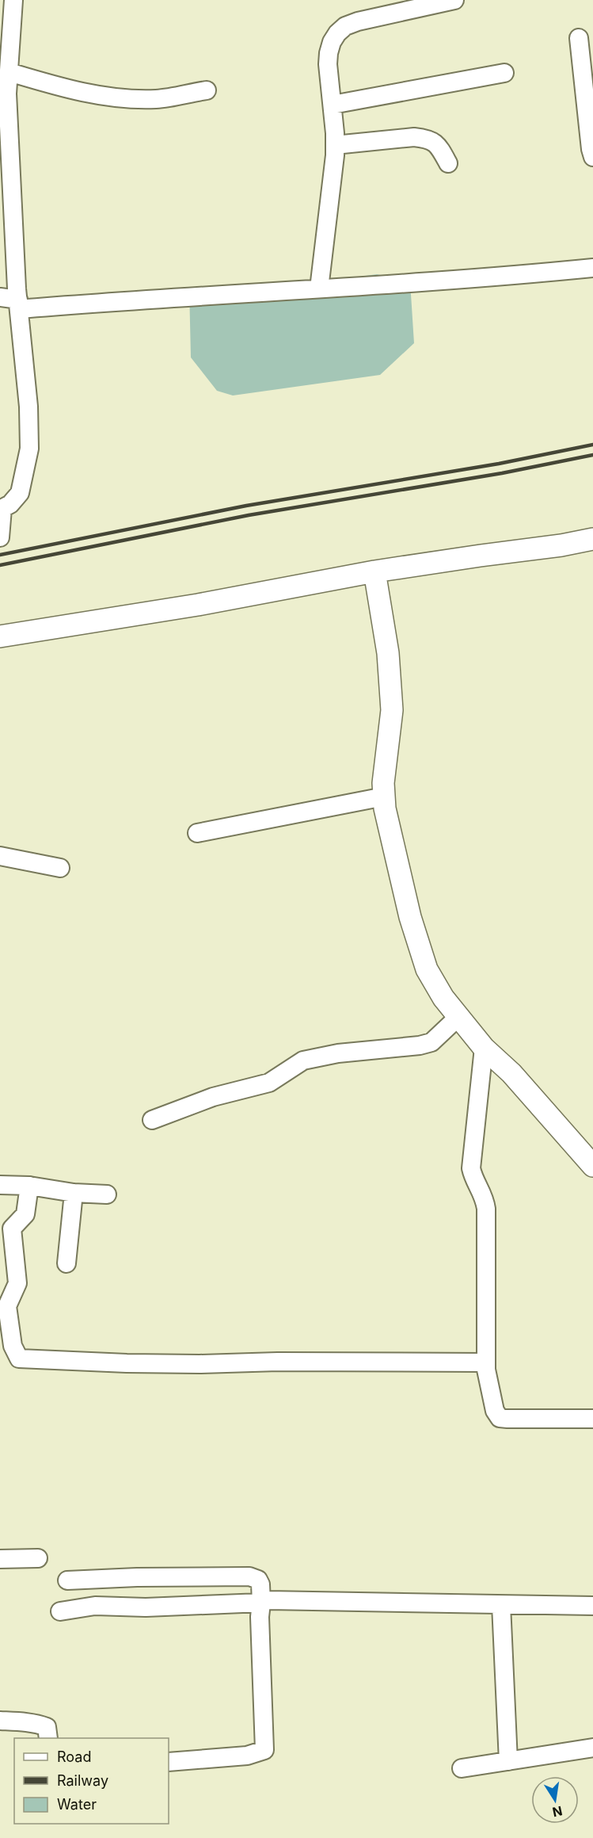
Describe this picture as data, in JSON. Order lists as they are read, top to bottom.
{
  "legend": ["Road", "Railway", "Water"],
  "north": "bottom"
}
